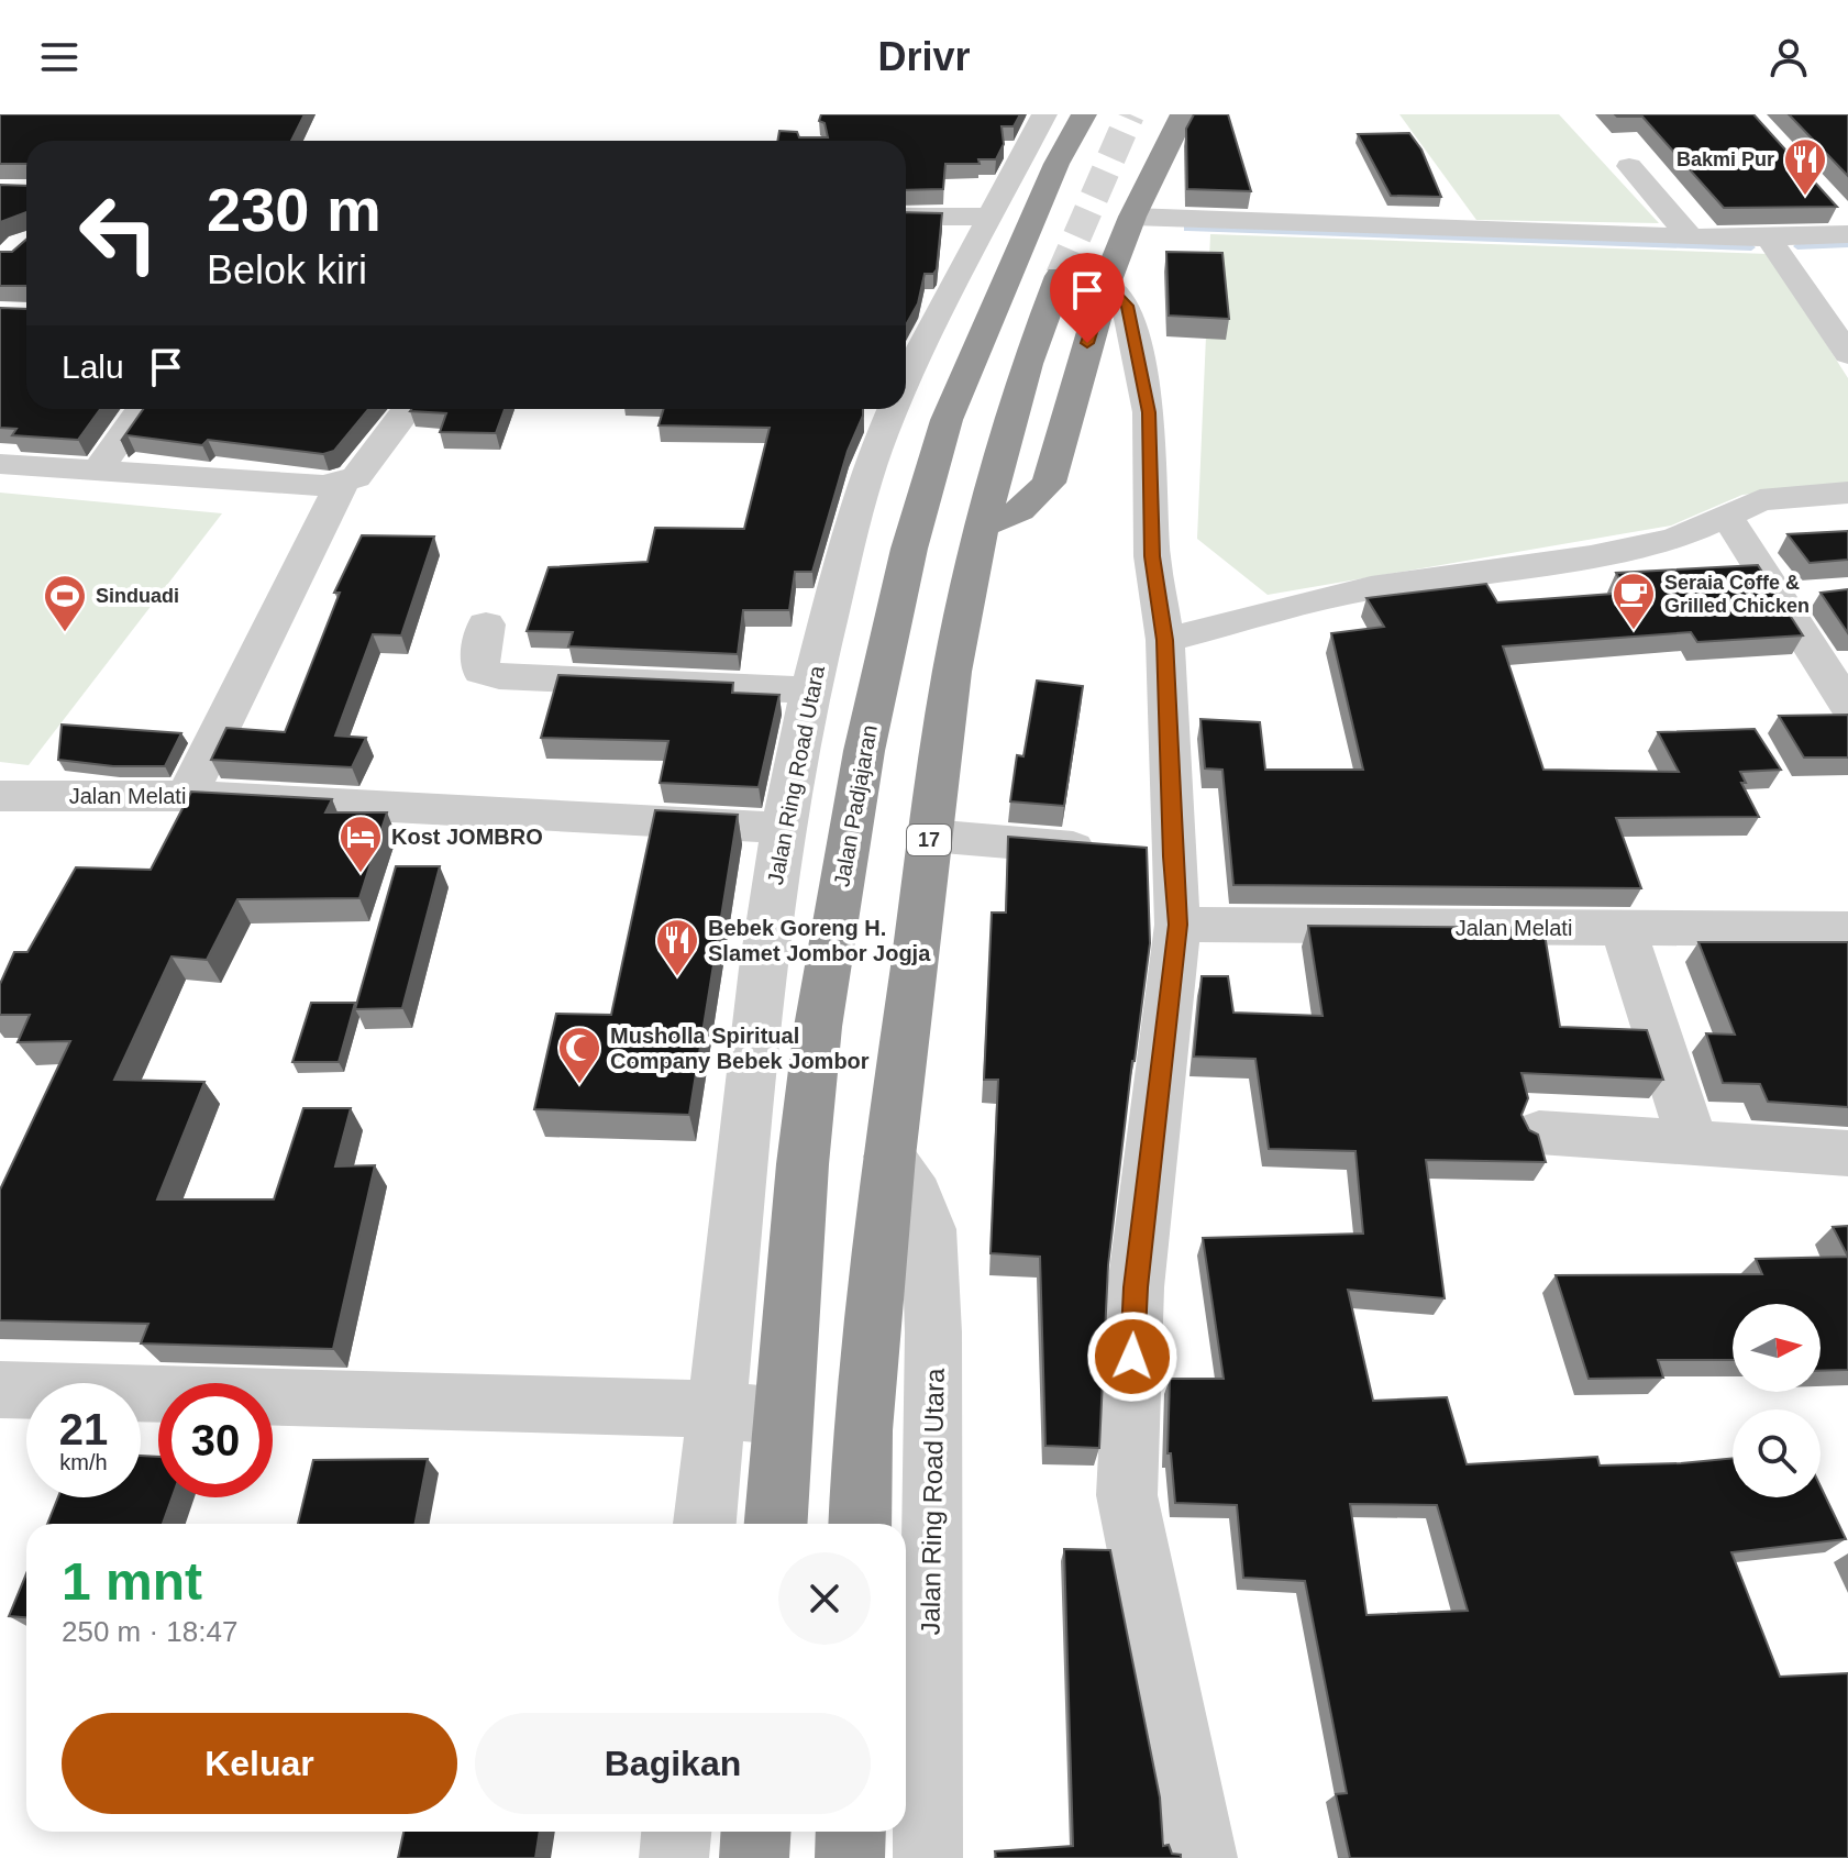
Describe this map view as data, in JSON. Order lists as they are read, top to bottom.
{
  "streets": {
    "highway": ["Jalan Padjajaran", "17"],
    "street": ["Jalan Ring Road Utara", "Jalan Melati"]
  },
  "crossings": [
    ["Jalan Ring Road Utara", "Jalan Melati"],
    ["Jalan Ring Road Utara", "17"]
  ],
  "places": {
    "restaurant": ["Bakmi Pur", "Bebek Goreng H. Slamet Jombor Jogja"],
    "cafe": ["Seraia Coffe & Grilled Chicken"],
    "sports": ["Sinduadi"],
    "hotel": ["Kost JOMBRO"],
    "mosque": ["Musholla Spiritual Company Bebek Jombor"]
  },
  "north": "right",
  "page": {
    "header": "Drivr",
    "turn": ["230 m", "Belok kiri"],
    "then": "Lalu",
    "speed": "21 km/h",
    "limit": "30",
    "heading": ["1 mnt", "250 m · 18:47"],
    "buttons": ["Keluar", "Bagikan"]
  }
}
